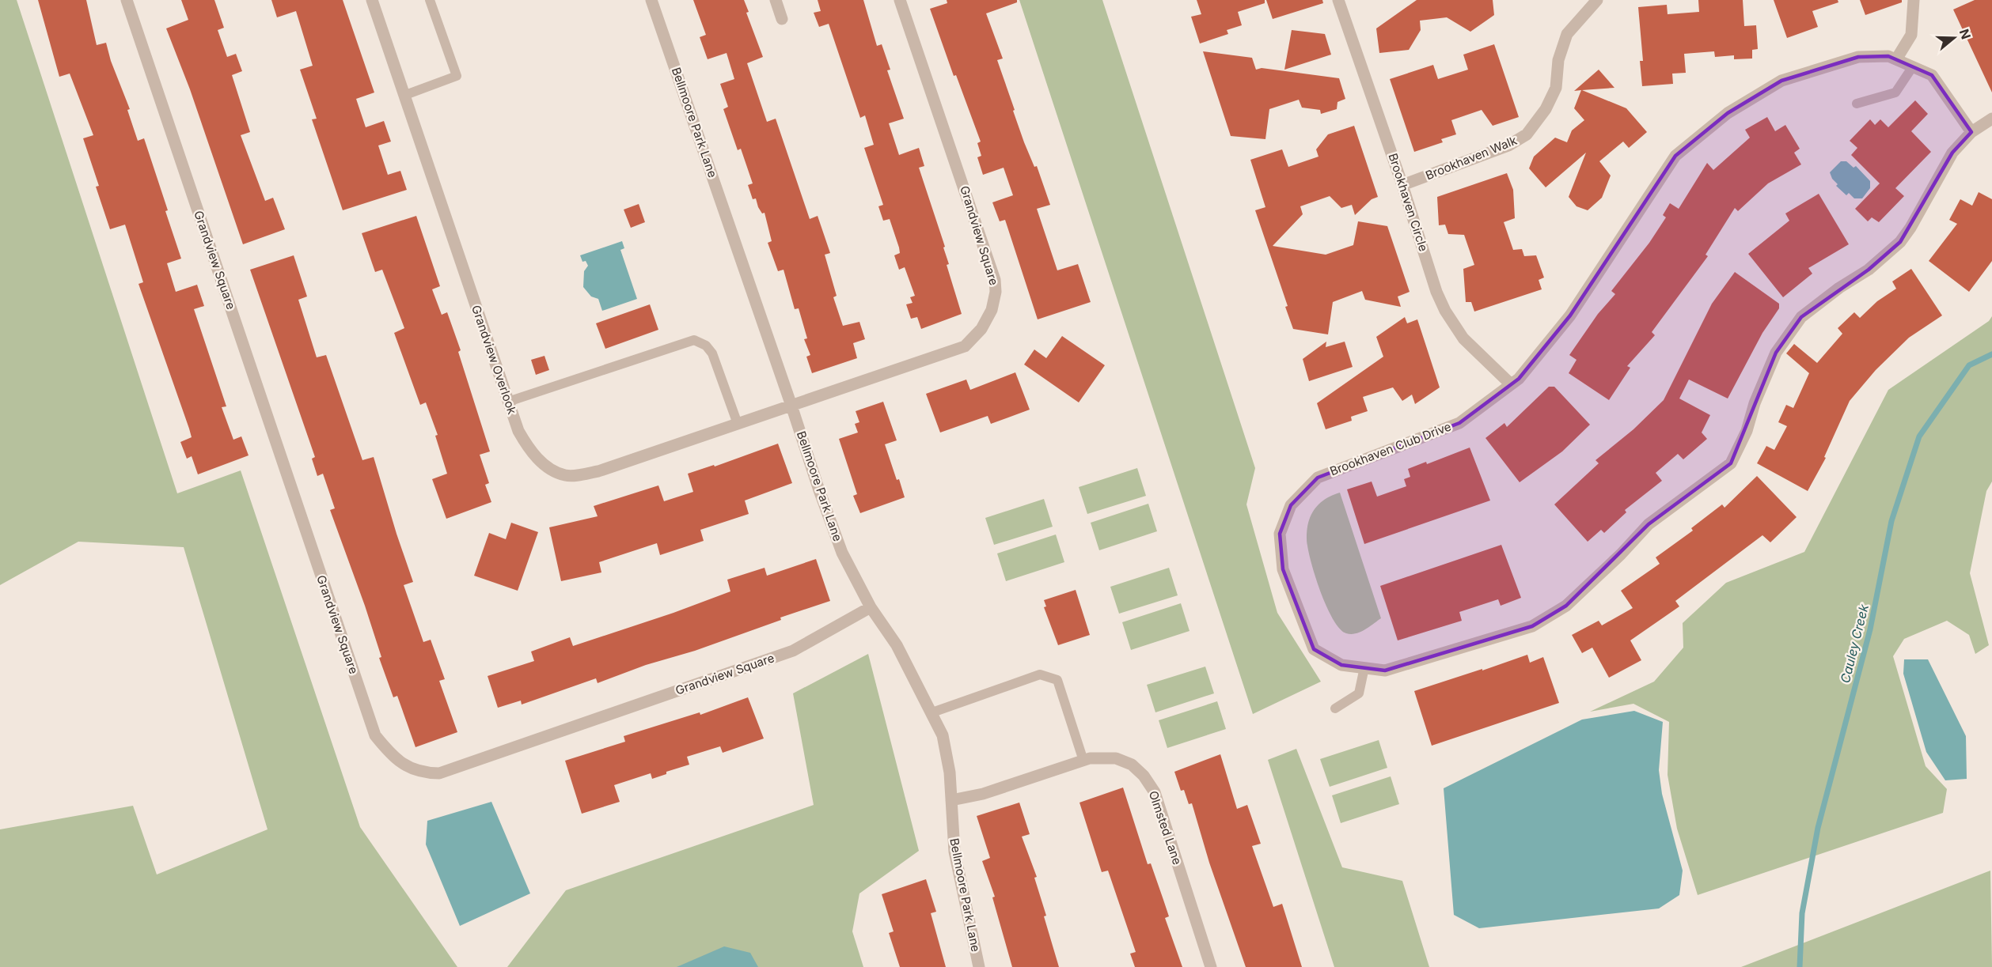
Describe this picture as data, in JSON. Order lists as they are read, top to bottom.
{
  "streets": {
    "street": [
      "Bellmoore Park Lane",
      "Brookhaven Walk",
      "Brookhaven Circle",
      "Grandview Square",
      "Grandview Overlook",
      "Brookhaven Club Drive",
      "Olmsted Lane"
    ]
  },
  "crossings": [
    ["Bellmoore Park Lane", "Grandview Square"],
    ["Bellmoore Park Lane", "Grandview Overlook"],
    ["Bellmoore Park Lane", "Olmsted Lane"],
    ["Brookhaven Walk", "Brookhaven Circle"],
    ["Brookhaven Circle", "Brookhaven Club Drive"],
    ["Grandview Square", "Grandview Overlook"]
  ],
  "water": ["Cauley Creek"],
  "north": "right"
}
